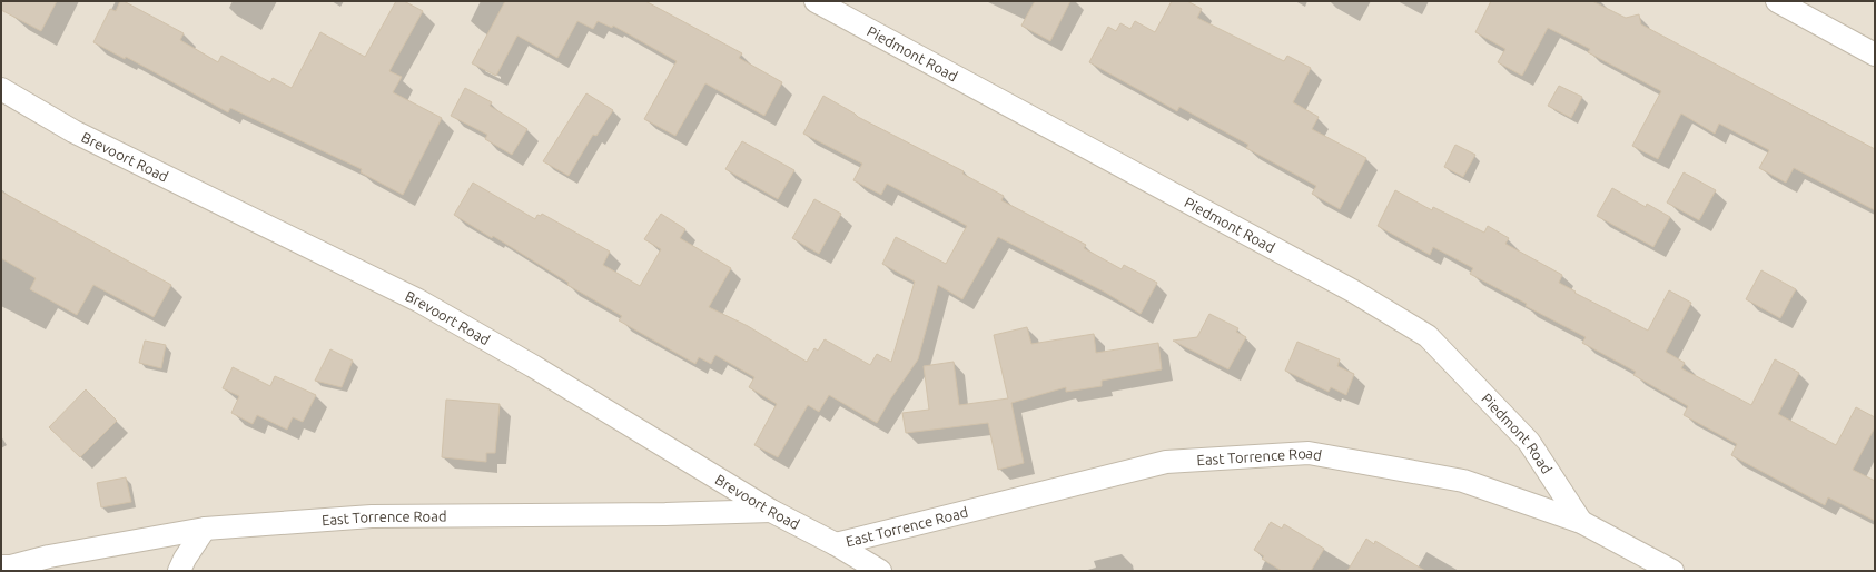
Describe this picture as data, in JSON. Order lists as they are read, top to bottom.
{
  "streets": {
    "street": ["Piedmont Road", "Brevoort Road", "East Torrence Road"]
  },
  "crossings": [
    ["Piedmont Road", "East Torrence Road"],
    ["Brevoort Road", "East Torrence Road"]
  ]
}
